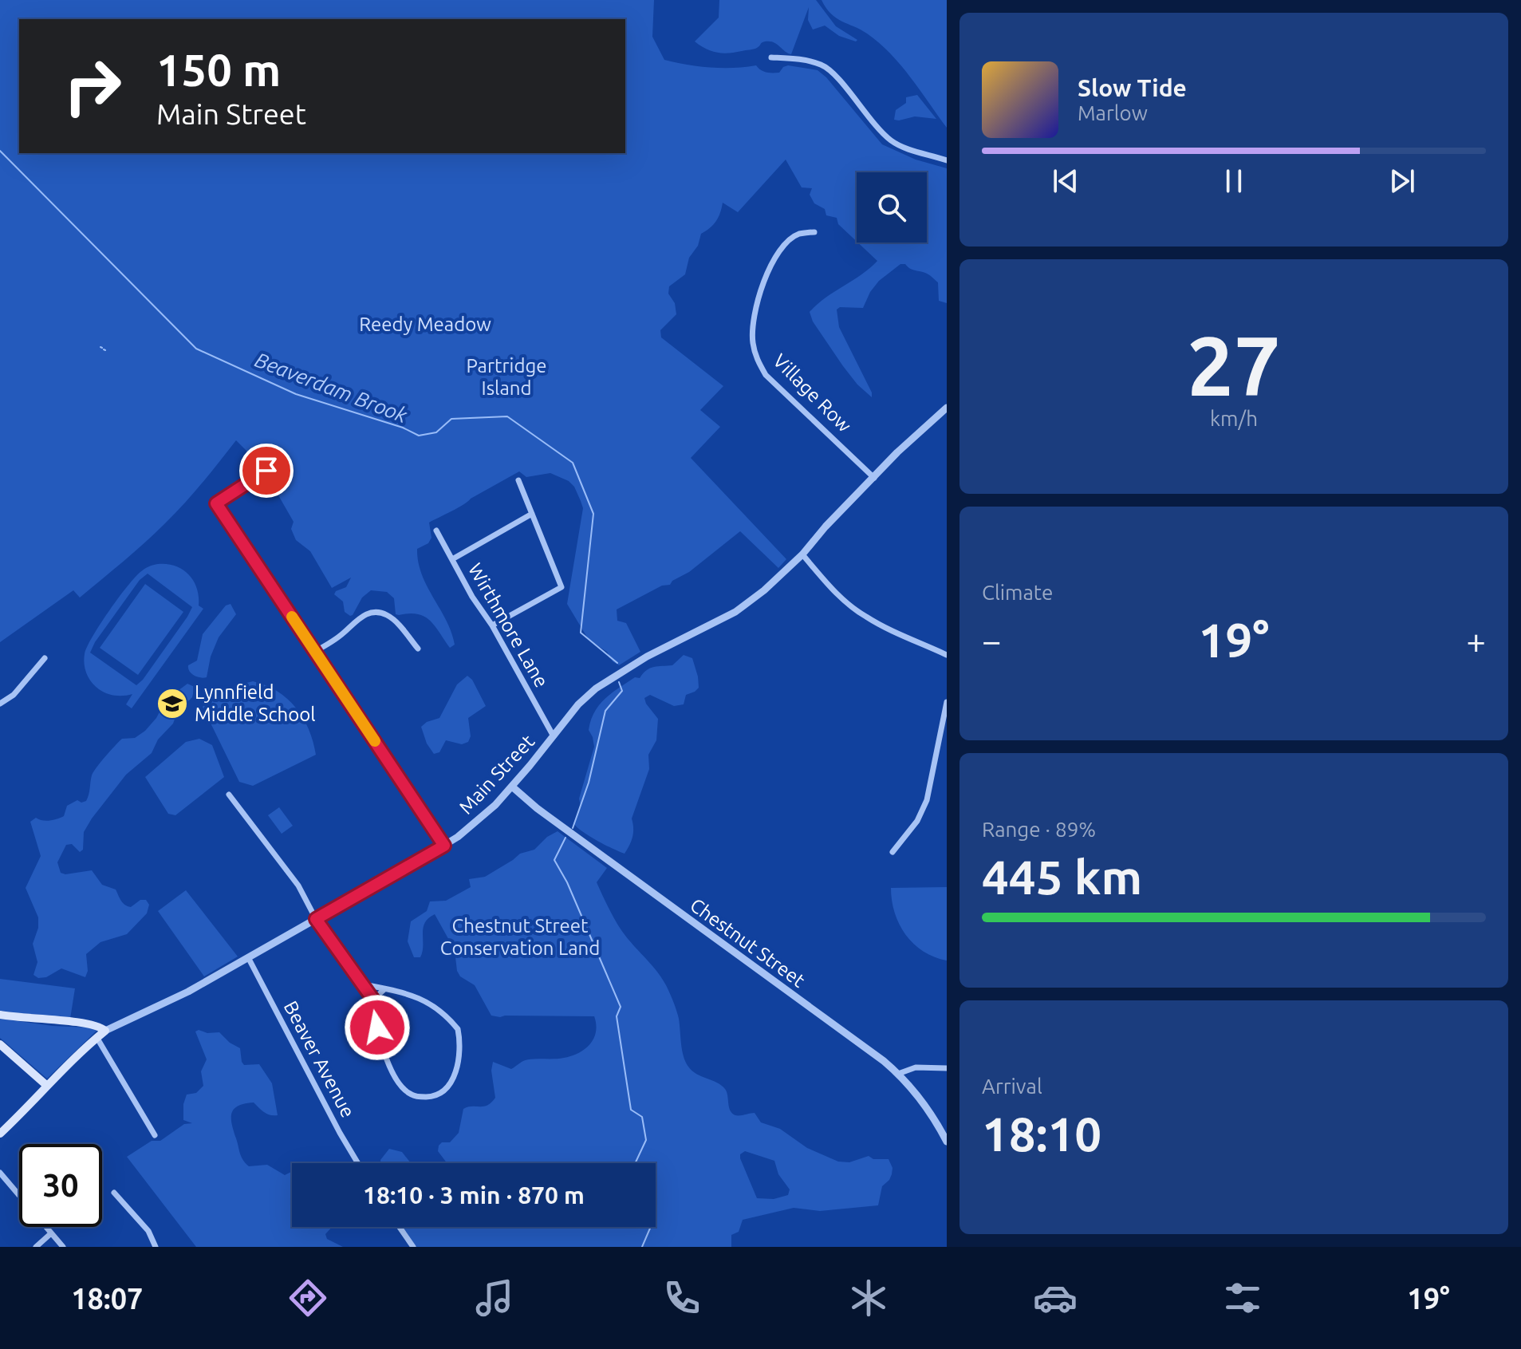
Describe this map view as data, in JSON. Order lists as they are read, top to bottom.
{
  "streets": {
    "main road": ["Main Street"],
    "street": [
      "Village Row",
      "Wirthmore Lane",
      "Chestnut Street",
      "Beaver Avenue"
    ]
  },
  "crossings": [
    ["Village Row", "Main Street"],
    ["Wirthmore Lane", "Main Street"],
    ["Main Street", "Chestnut Street"],
    ["Main Street", "Beaver Avenue"]
  ],
  "water": ["Beaverdam Brook"],
  "parks": ["Reedy Meadow", "Partridge Island", "Chestnut Street Conservation Land"],
  "places": {
    "school or university": ["Lynnfield Middle School"]
  },
  "page": {
    "turn": ["150 m", "Main Street"],
    "song": ["Slow Tide", "Marlow"],
    "tile": [
      ["27", "km/h"],
      "Climate",
      ["Range · 89%", "445 km"],
      ["Arrival", "18:10"]
    ],
    "heat": ["−", "19°", "+"],
    "limit": "30",
    "trip": "18:10 · 3 min · 870 m",
    "tabs": ["18:07", "19°"]
  }
}
